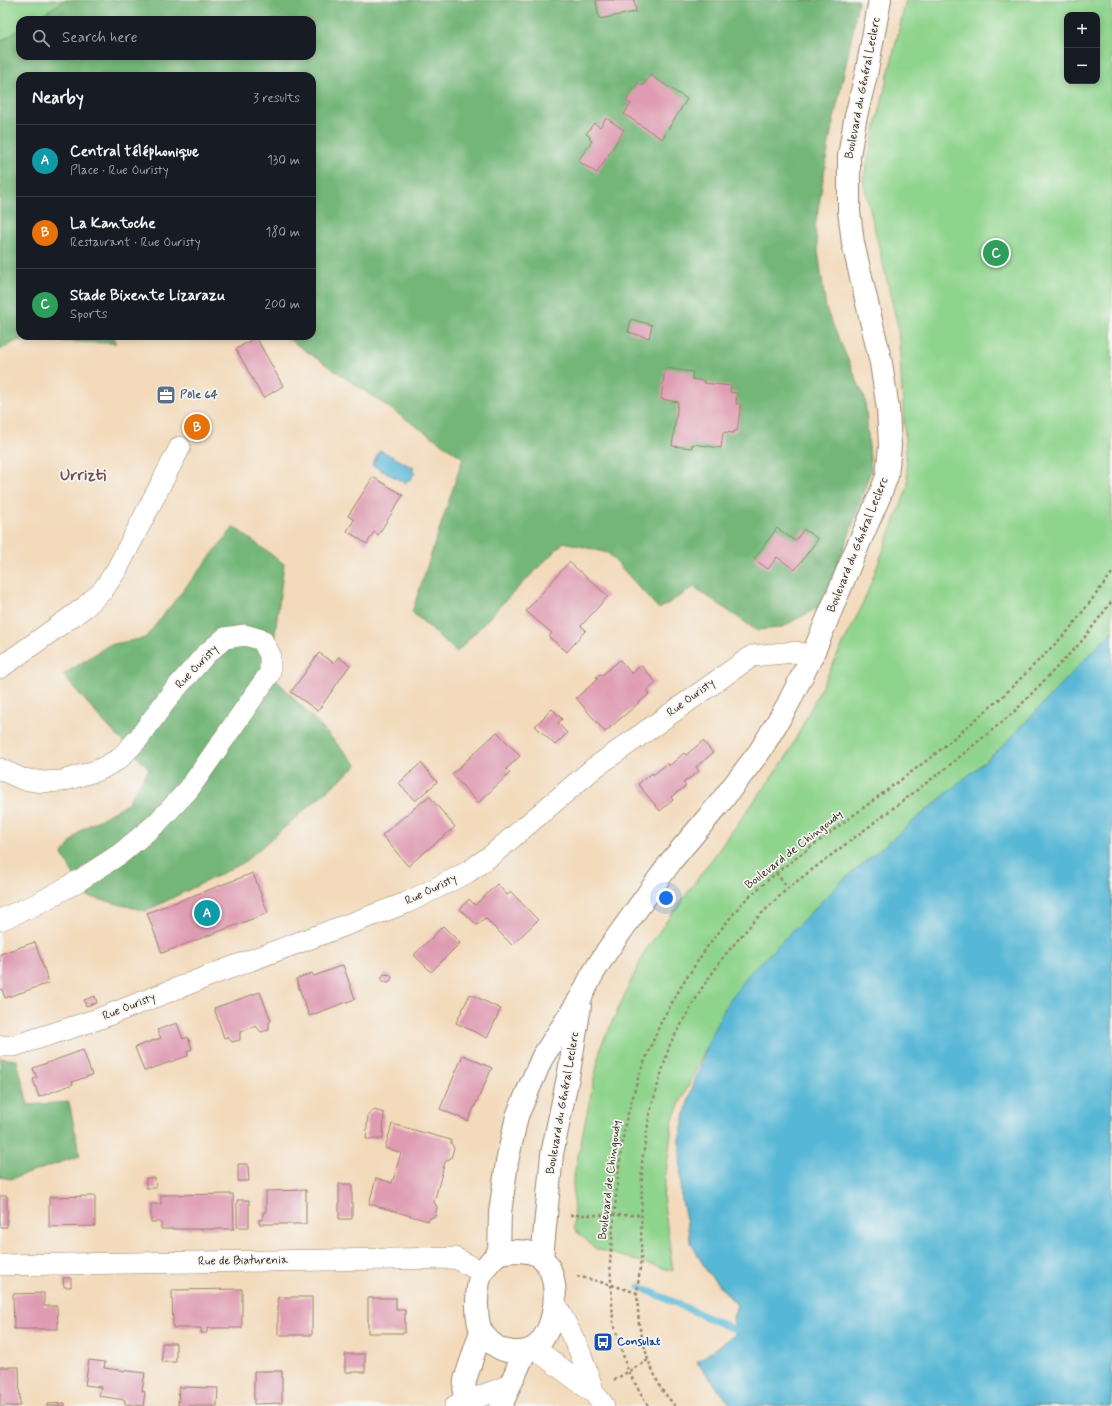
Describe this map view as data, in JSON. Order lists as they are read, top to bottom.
{
  "streets": {
    "main road": ["Boulevard du Général Leclerc"],
    "street": ["Rue Ouristy", "Rue de Biaturenia"],
    "path": ["Boulevard de Chingoudy"]
  },
  "crossings": [
    ["Boulevard du Général Leclerc", "Rue Ouristy"],
    ["Boulevard du Général Leclerc", "Rue de Biaturenia"]
  ],
  "districts": ["Urrizti"],
  "places": {
    "office": ["Pôle 64"],
    "bus stop": ["Consulat"]
  },
  "page": {
    "map_buttons": ["+", "−"],
    "search": "Search here",
    "heading": ["Nearby", "3 results"],
    "list": [
      {
        "mark": "A",
        "name": "Central téléphonique",
        "note": "Place · Rue Ouristy",
        "value": "130 m"
      },
      {
        "mark": "B",
        "name": "La Kantoche",
        "note": "Restaurant · Rue Ouristy",
        "value": "180 m"
      },
      {
        "mark": "C",
        "name": "Stade Bixente Lizarazu",
        "note": "Sports",
        "value": "200 m"
      }
    ],
    "pins": ["C", "B", "A"]
  }
}
